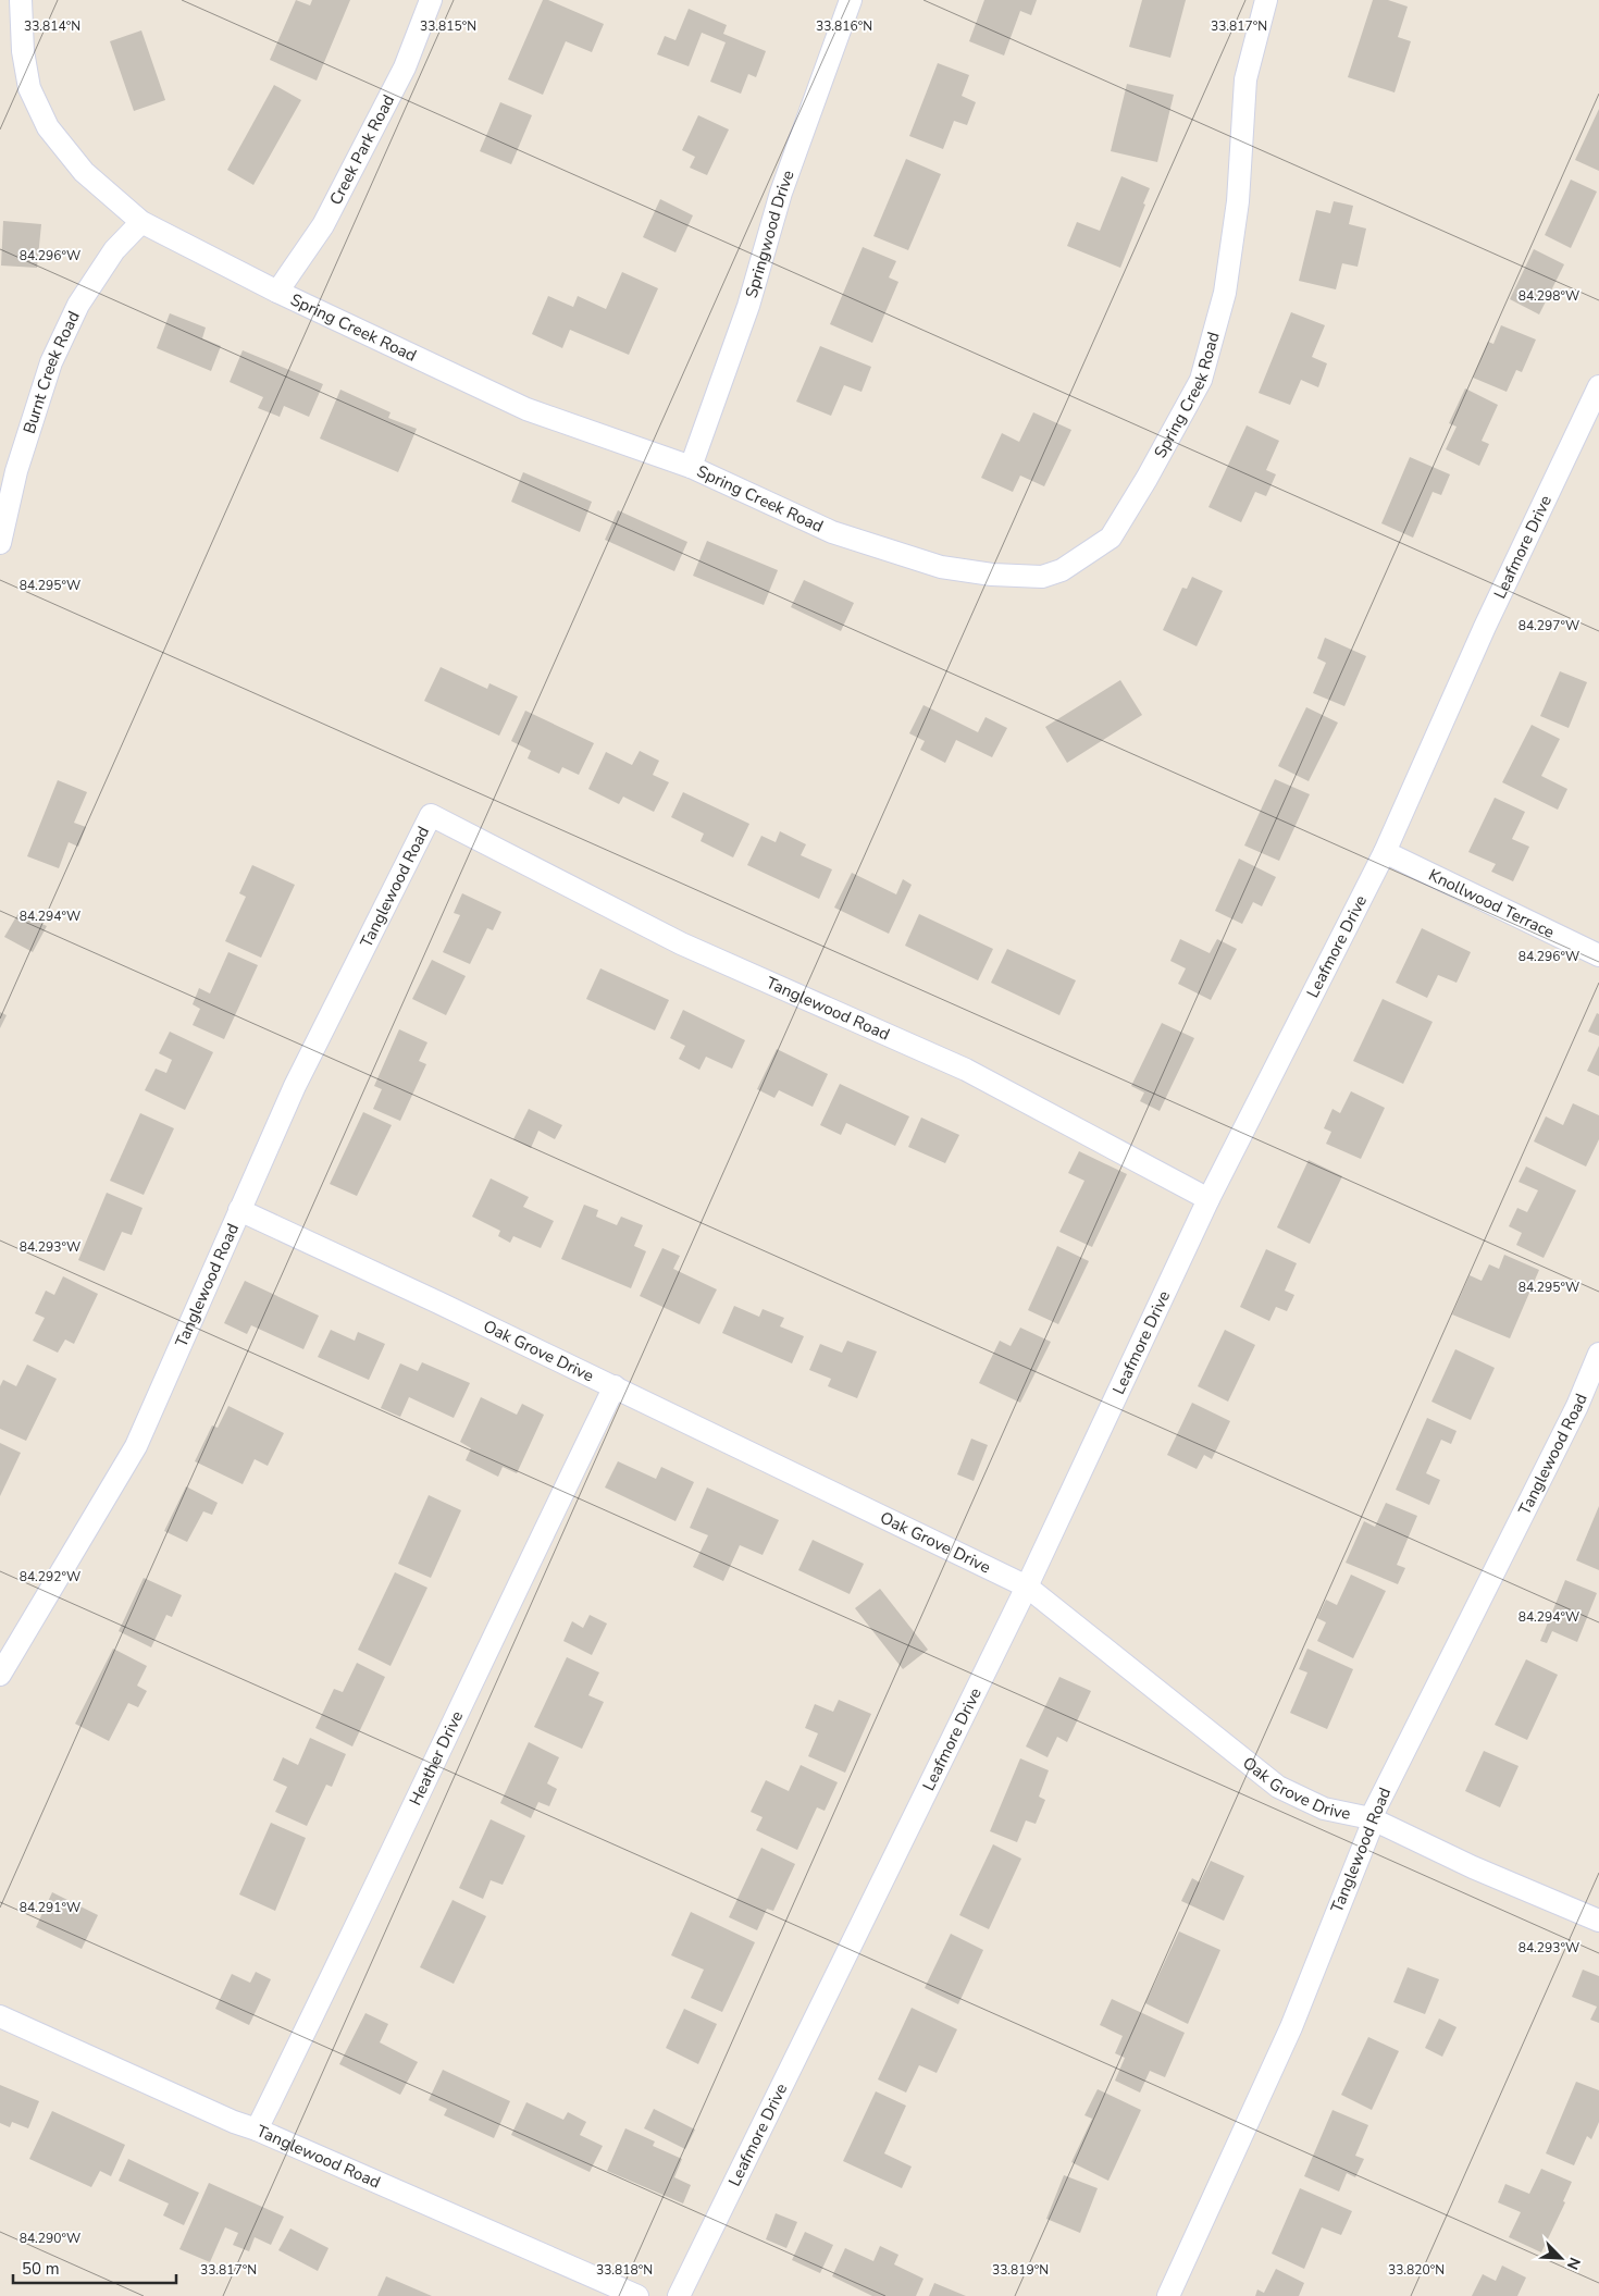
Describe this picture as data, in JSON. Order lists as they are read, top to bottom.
{
  "streets": {
    "street": [
      "Creek Park Road",
      "Springwood Drive",
      "Spring Creek Road",
      "Burnt Creek Road",
      "Leafmore Drive",
      "Tanglewood Road",
      "Knollwood Terrace",
      "Oak Grove Drive",
      "Heather Drive"
    ]
  },
  "crossings": [
    ["Creek Park Road", "Spring Creek Road"],
    ["Springwood Drive", "Spring Creek Road"],
    ["Spring Creek Road", "Burnt Creek Road"],
    ["Leafmore Drive", "Tanglewood Road"],
    ["Leafmore Drive", "Knollwood Terrace"],
    ["Leafmore Drive", "Oak Grove Drive"],
    ["Tanglewood Road", "Oak Grove Drive"],
    ["Tanglewood Road", "Heather Drive"],
    ["Oak Grove Drive", "Heather Drive"]
  ],
  "scale_bar": "50 m",
  "north": "bottom right",
  "coordinates": [
    "33.814°N",
    "33.816°N",
    "33.817°N",
    "33.815°N",
    "84.296°W",
    "84.298°W",
    "84.295°W",
    "84.297°W",
    "84.294°W",
    "84.293°W",
    "84.292°W",
    "84.291°W",
    "84.290°W",
    "33.818°N",
    "33.819°N",
    "33.820°N"
  ]
}
